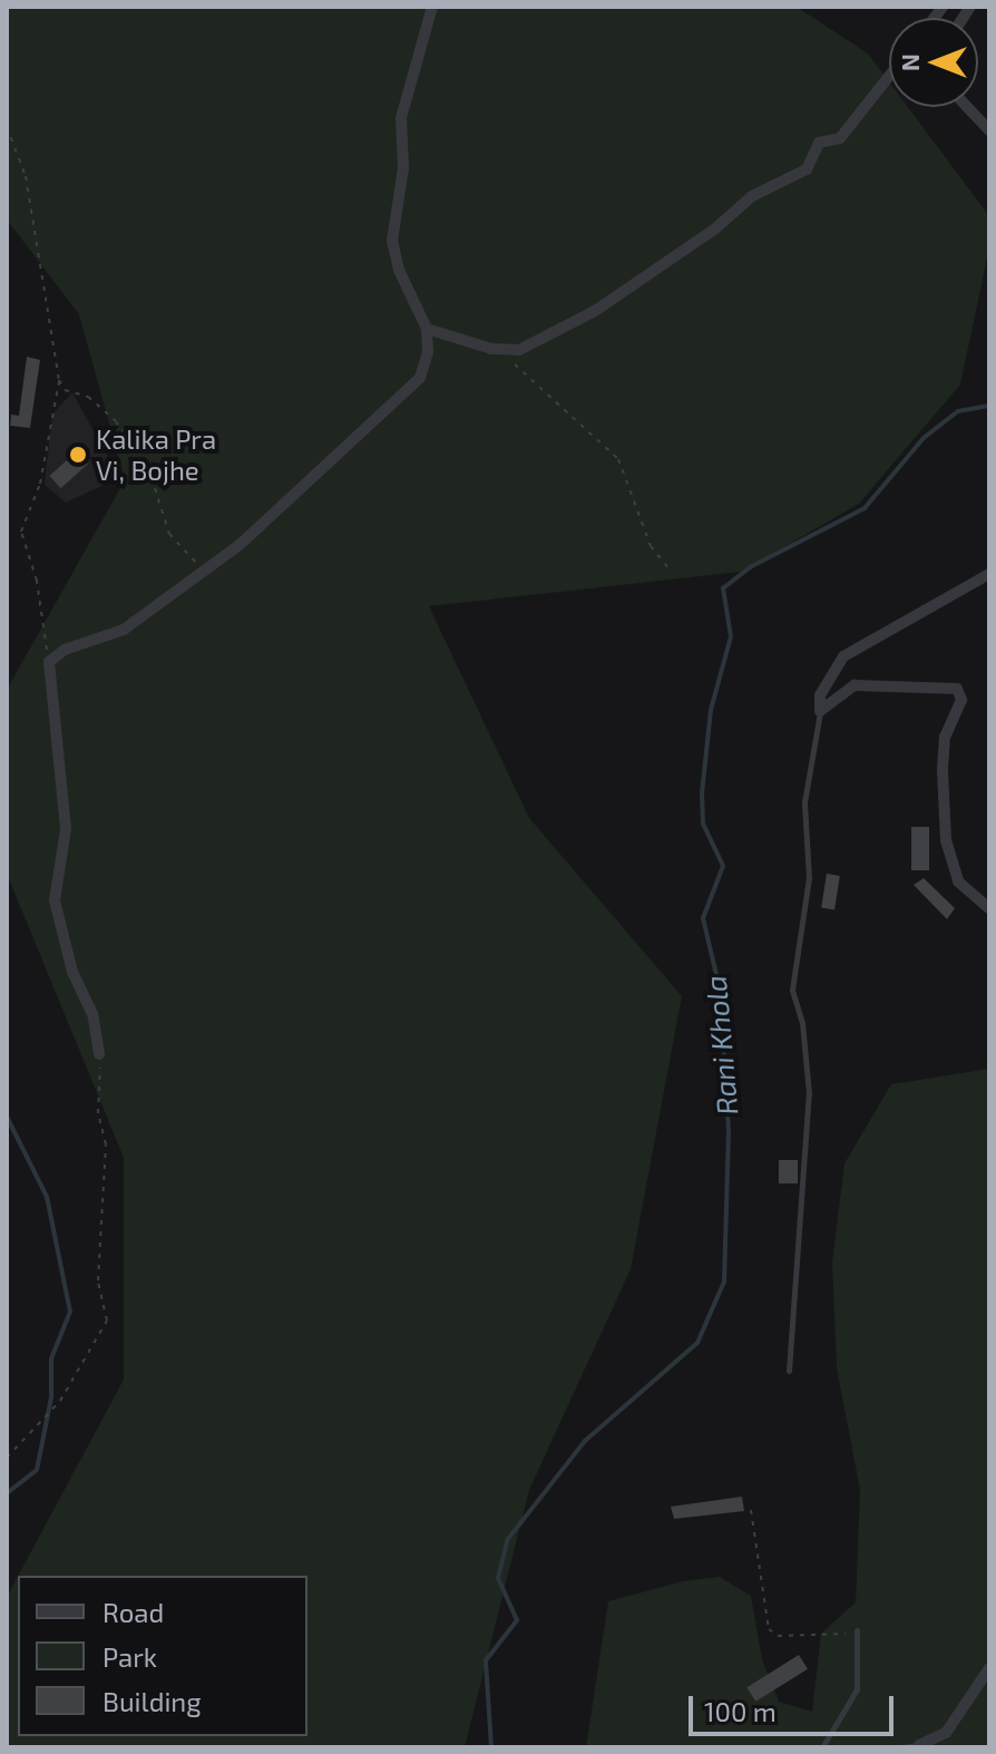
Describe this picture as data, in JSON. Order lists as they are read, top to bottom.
{
  "water": ["Rani Khola"],
  "places": ["Kalika Pra Vi, Bojhe"],
  "legend": ["Road", "Park", "Building"],
  "scale_bar": "100 m",
  "north": "left"
}
